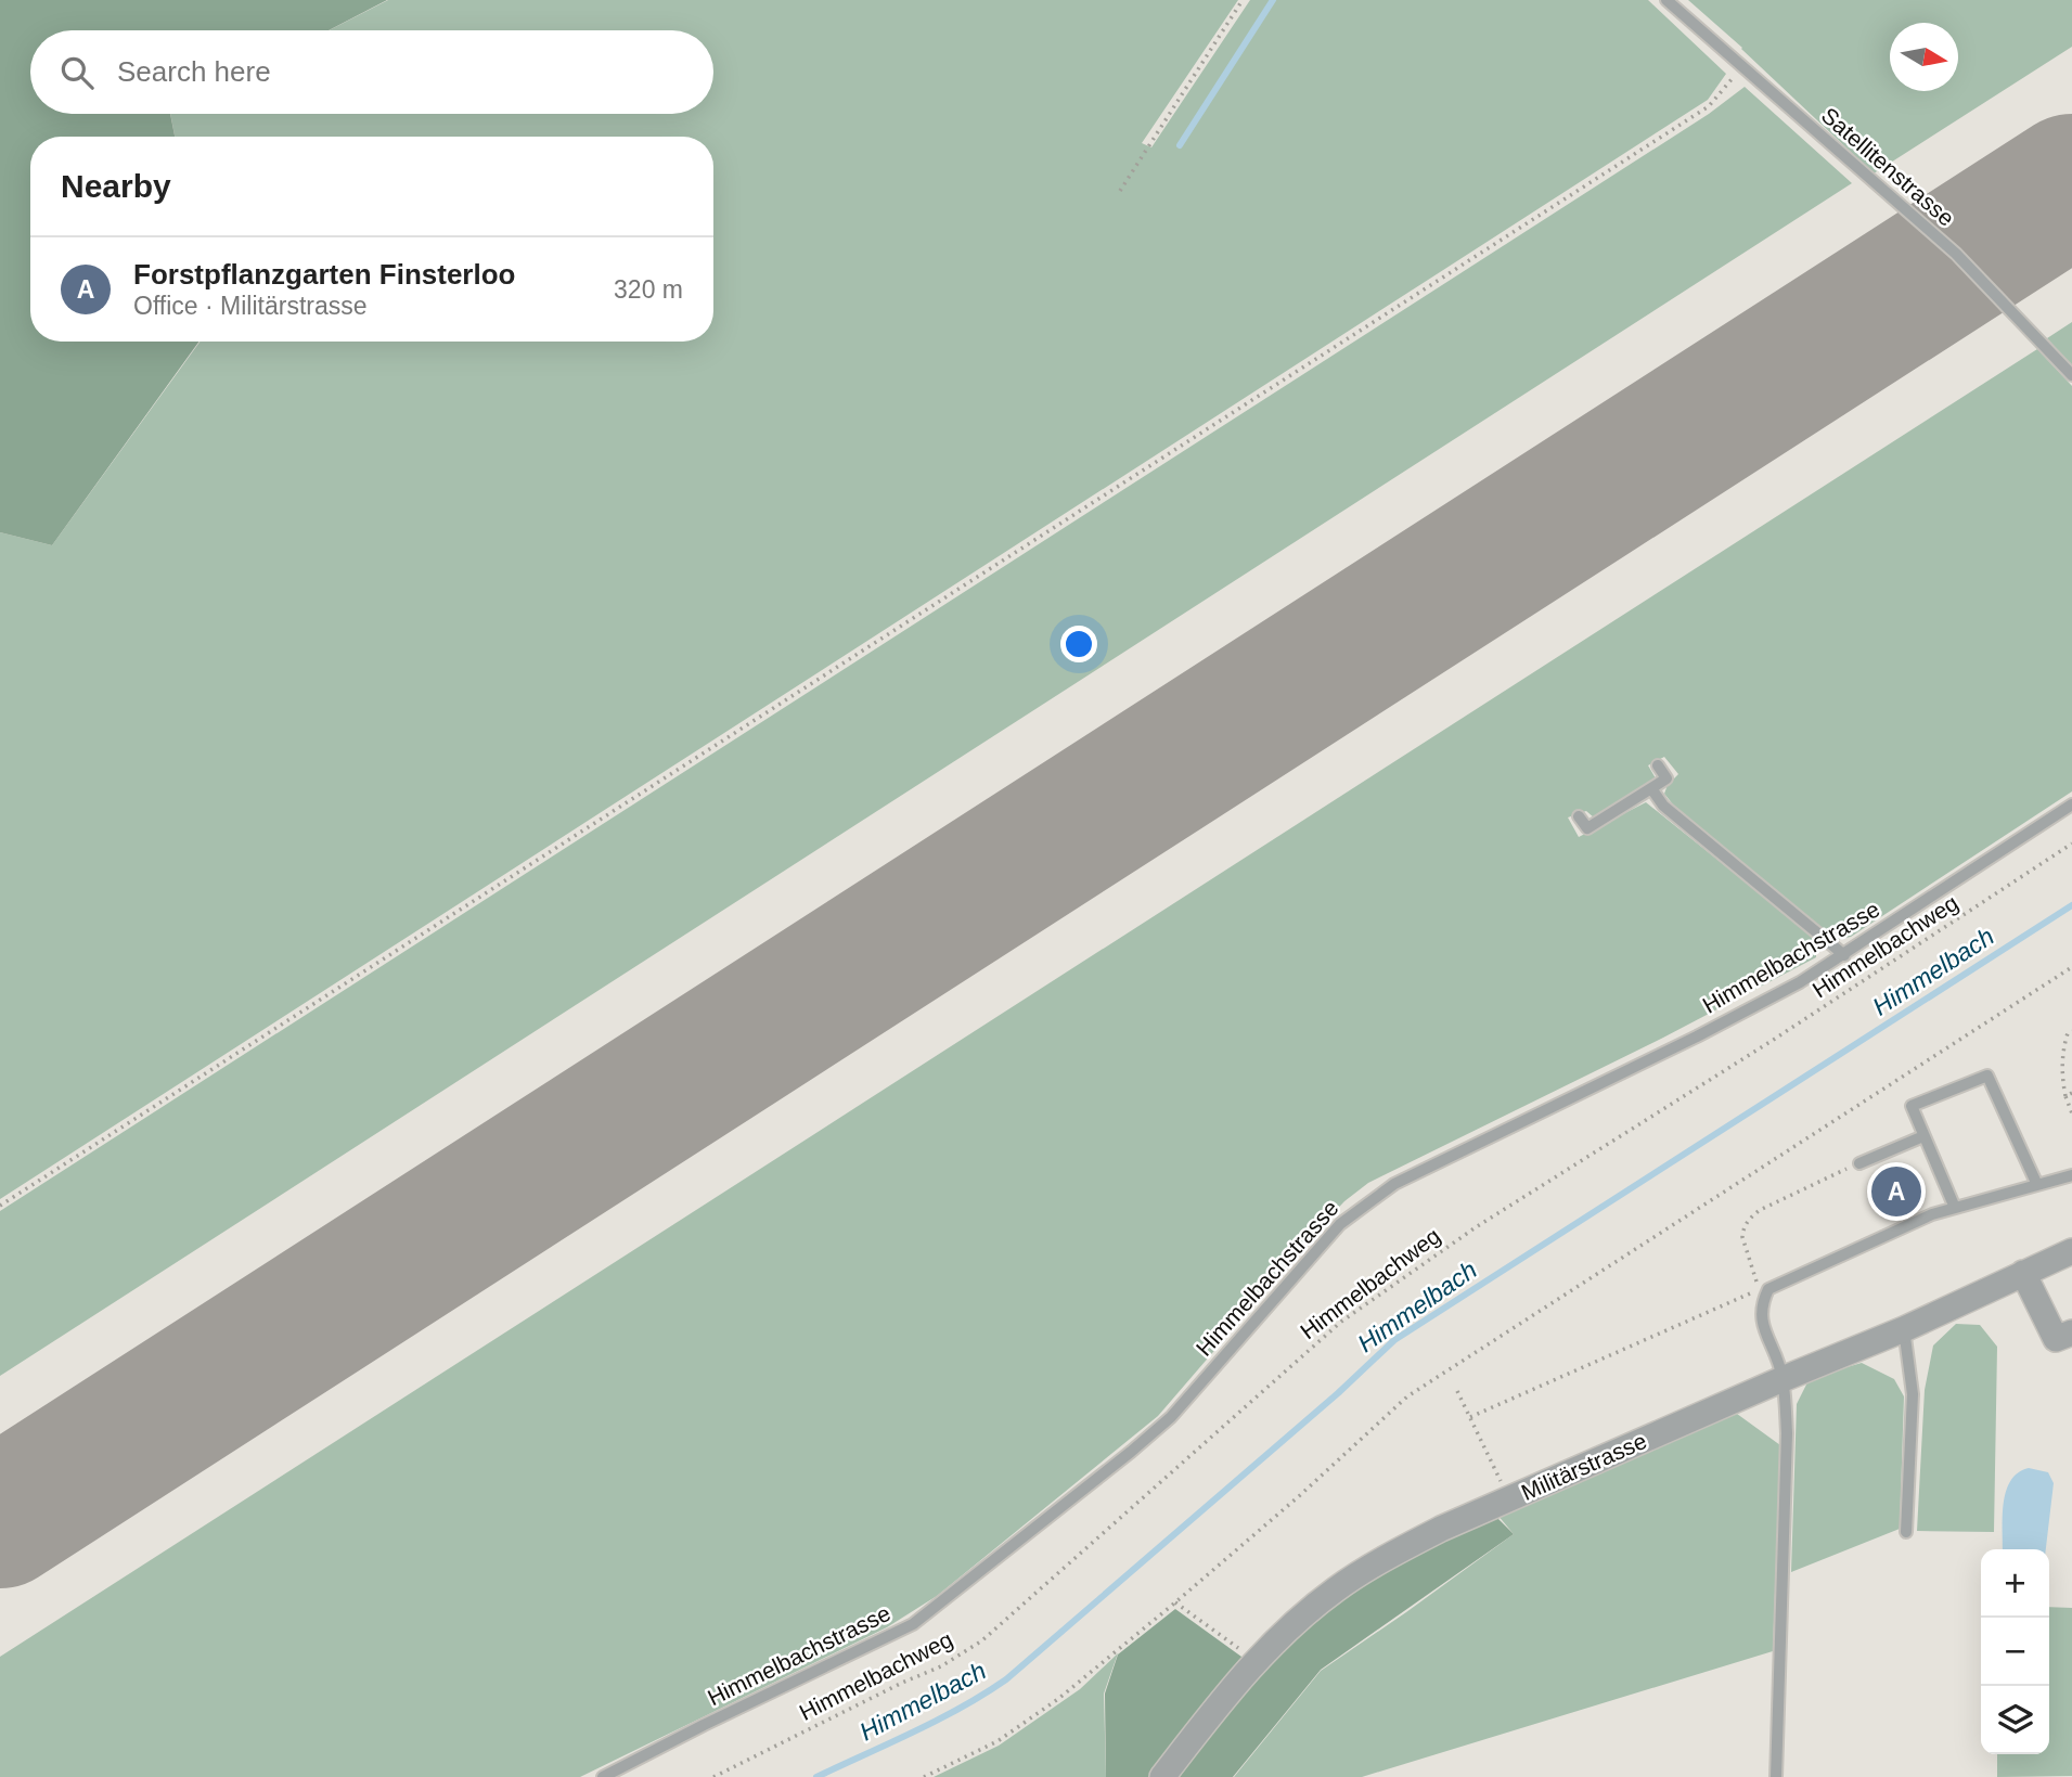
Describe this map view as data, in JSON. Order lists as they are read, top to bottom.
{
  "streets": {
    "street": ["Militärstrasse"],
    "lane": ["Satellitenstrasse", "Himmelbachstrasse"],
    "path": ["Himmelbachweg"]
  },
  "water": ["Himmelbach"],
  "north": "right",
  "page": {
    "search": "Search here",
    "heading": "Nearby",
    "list": [
      {
        "mark": "A",
        "name": "Forstpflanzgarten Finsterloo",
        "note": "Office · Militärstrasse",
        "value": "320 m"
      }
    ],
    "pins": "A",
    "map_buttons": ["+", "−"]
  }
}
